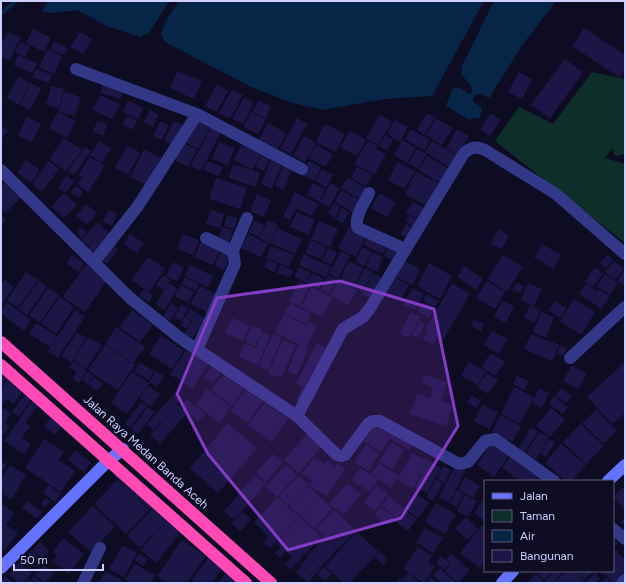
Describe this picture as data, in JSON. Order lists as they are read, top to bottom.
{
  "streets": {
    "highway": ["Jalan Raya Medan Banda Aceh"]
  },
  "legend": [
    "Jalan",
    "Taman",
    "Air",
    "Bangunan"
  ],
  "scale_bar": "50 m"
}
